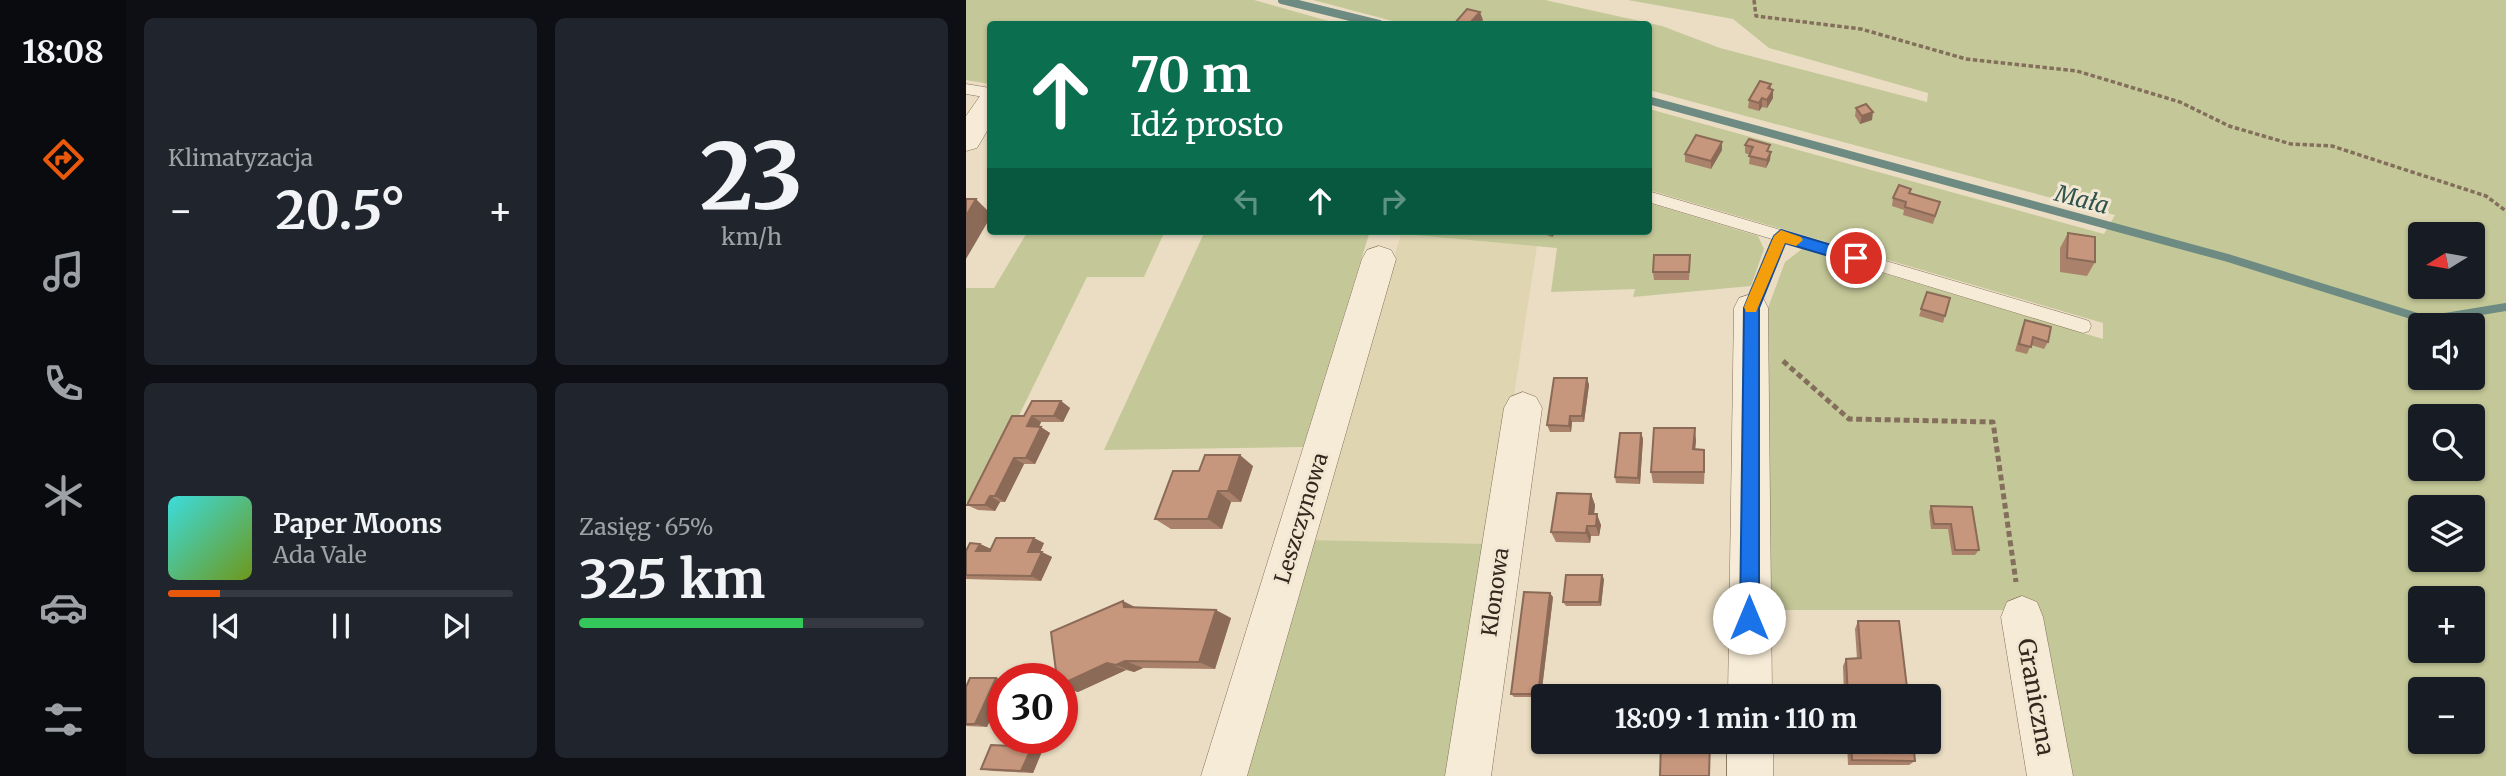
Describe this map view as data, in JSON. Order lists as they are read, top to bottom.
{
  "streets": {
    "street": ["Leszczynowa", "Klonowa", "Graniczna"]
  },
  "water": ["Mała"],
  "north": "left",
  "page": {
    "tabs": "18:08",
    "tile": [
      "Klimatyzacja",
      ["23", "km/h"],
      ["Zasięg · 65%", "325 km"]
    ],
    "turn": ["70 m", "Idź prosto"],
    "heat": ["−", "20.5°", "+"],
    "map_buttons": ["+", "−"],
    "song": ["Paper Moons", "Ada Vale"],
    "limit": "30",
    "trip": "18:09 · 1 min · 110 m"
  }
}
